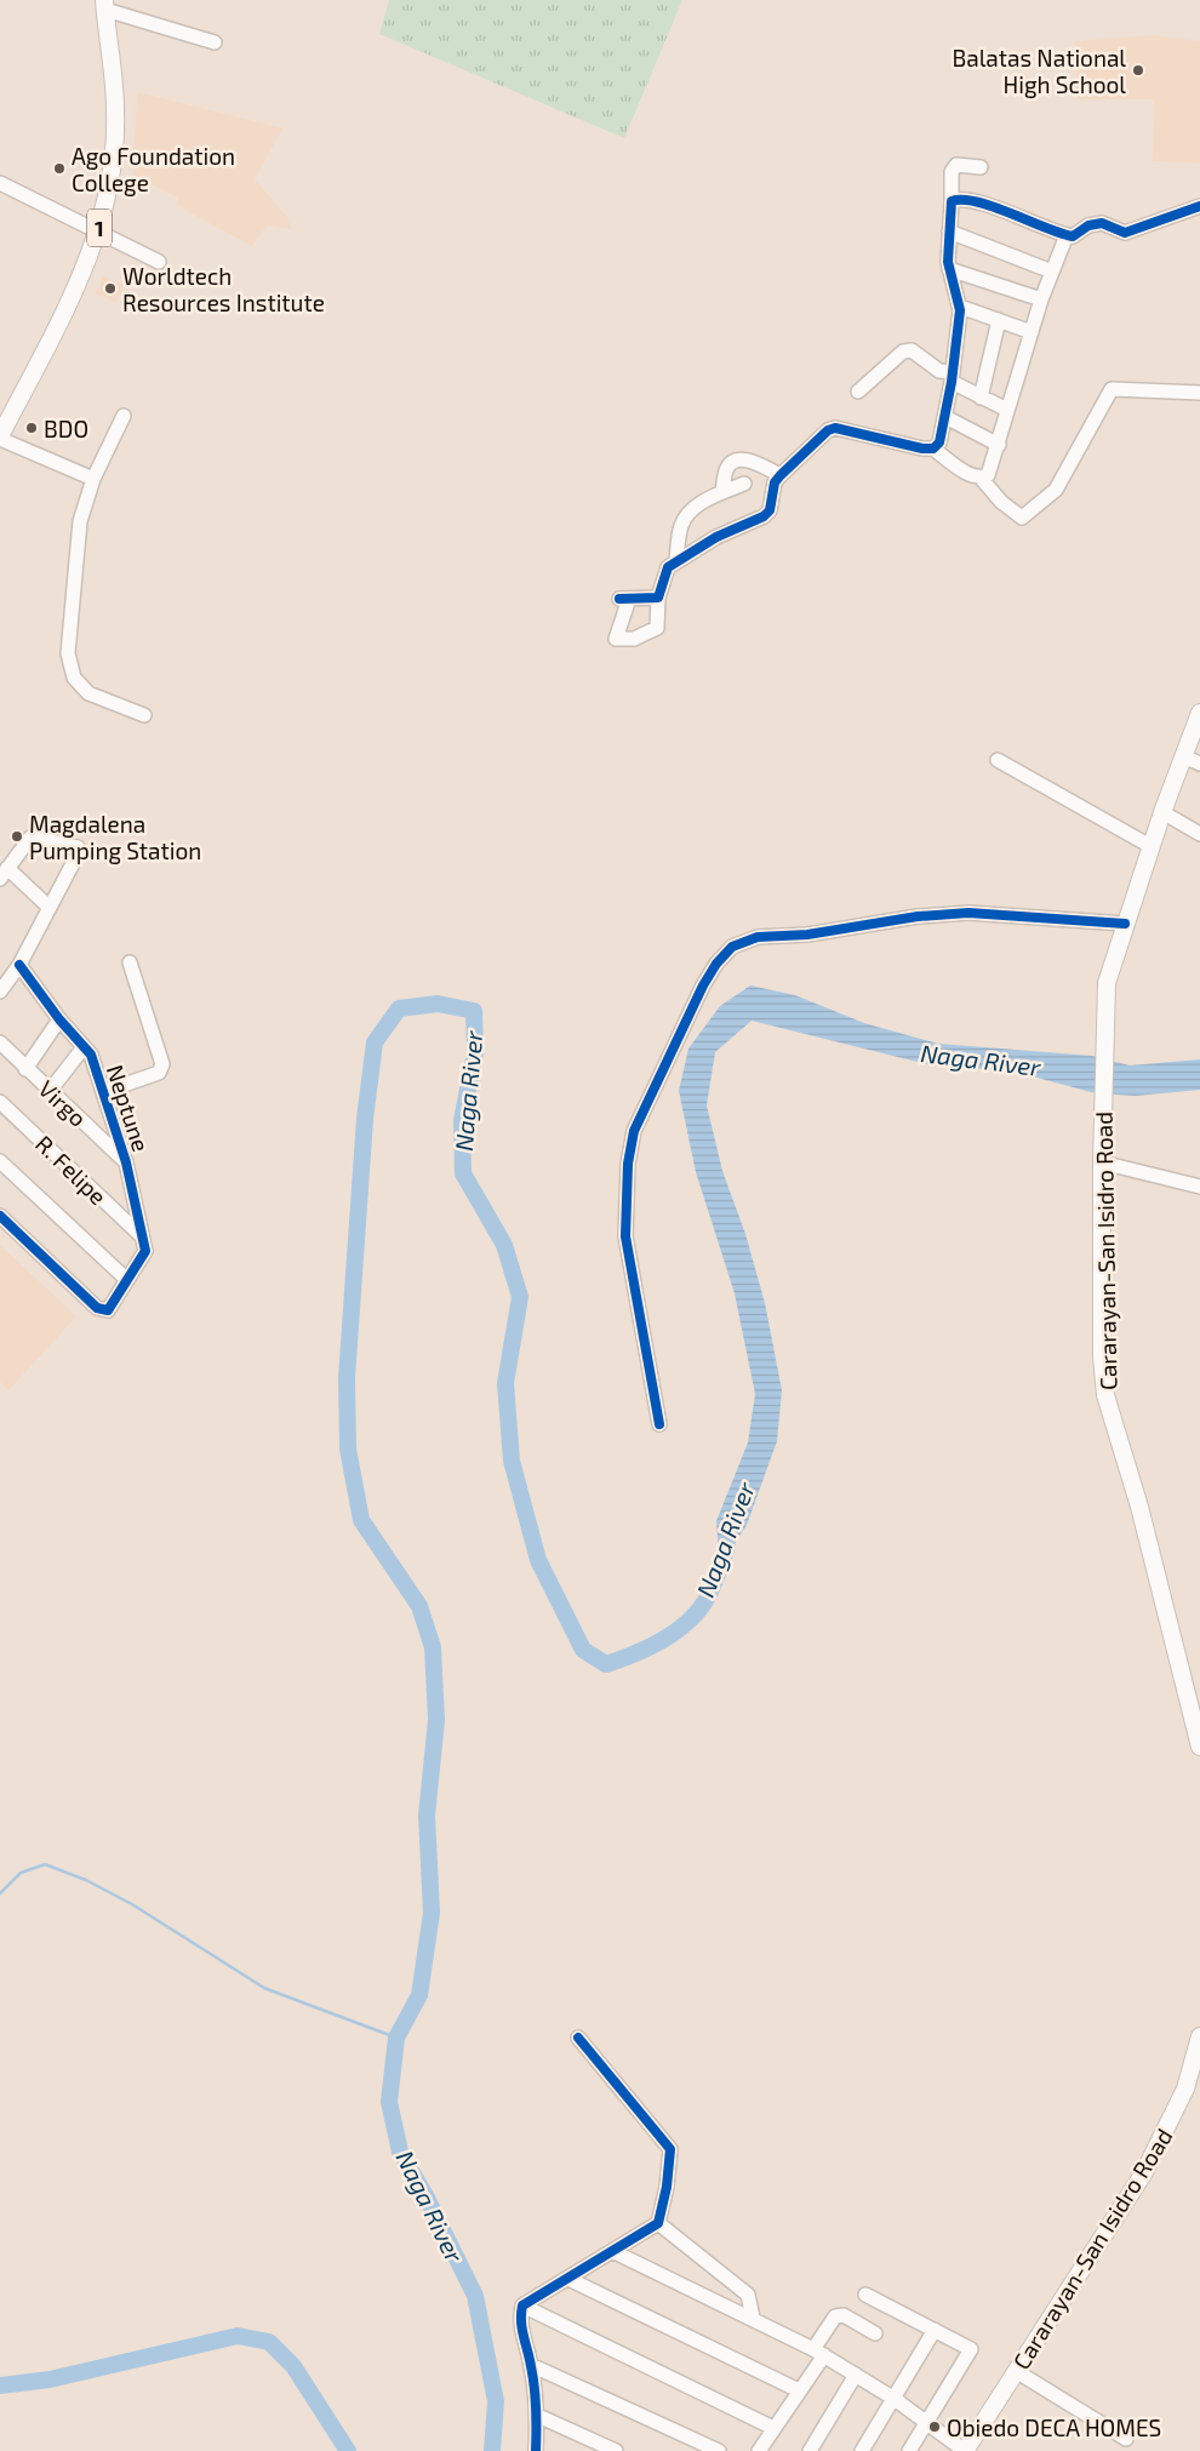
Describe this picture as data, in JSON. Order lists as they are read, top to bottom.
{
  "streets": {
    "main road": ["1", "Cararayan-San Isidro Road"],
    "street": ["Virgo", "Neptune", "R. Felipe"]
  },
  "crossings": [
    ["Virgo", "Neptune"],
    ["Neptune", "R. Felipe"]
  ],
  "water": ["Naga River"],
  "places": [
    "Balatas National High School",
    "Ago Foundation College",
    "Worldtech Resources Institute",
    "BDO",
    "Magdalena Pumping Station",
    "Obiedo DECA HOMES"
  ]
}
